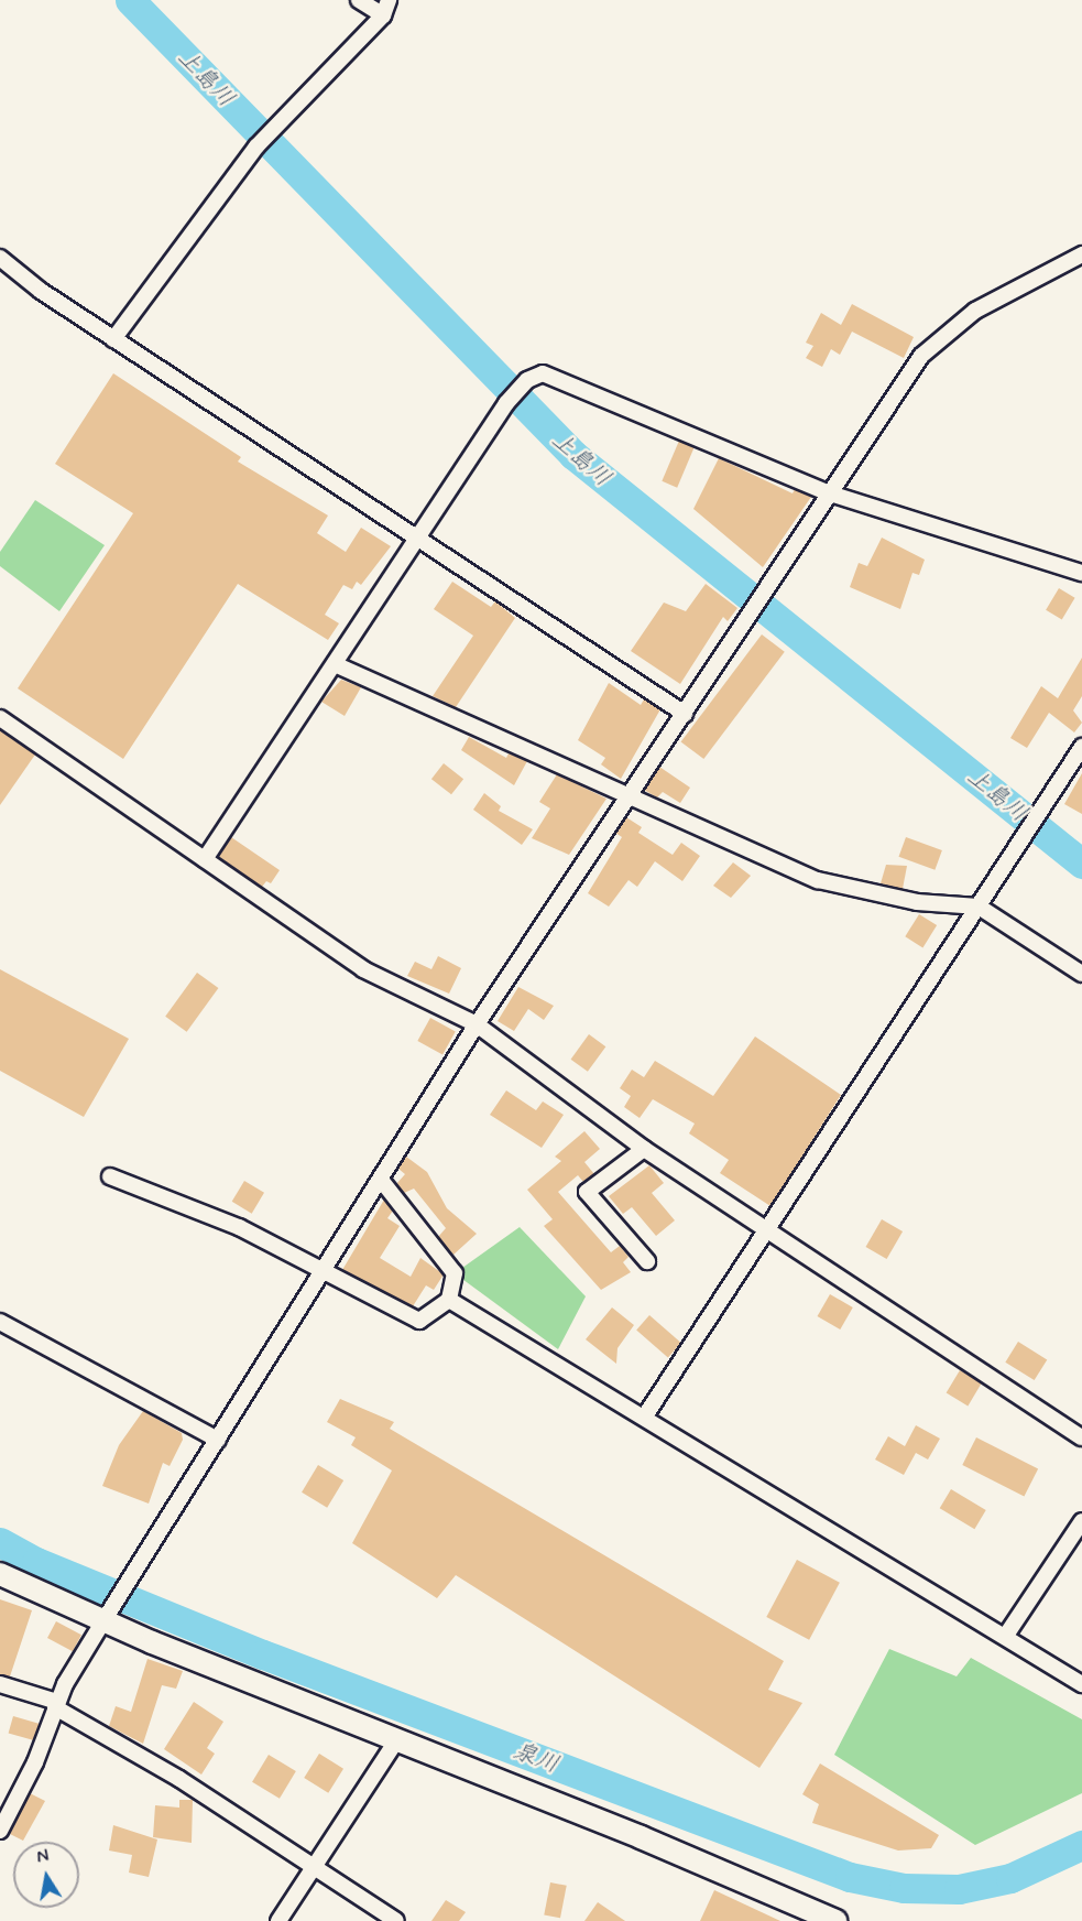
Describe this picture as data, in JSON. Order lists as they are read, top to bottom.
{
  "water": ["上島川", "泉川"],
  "north": "top"
}
